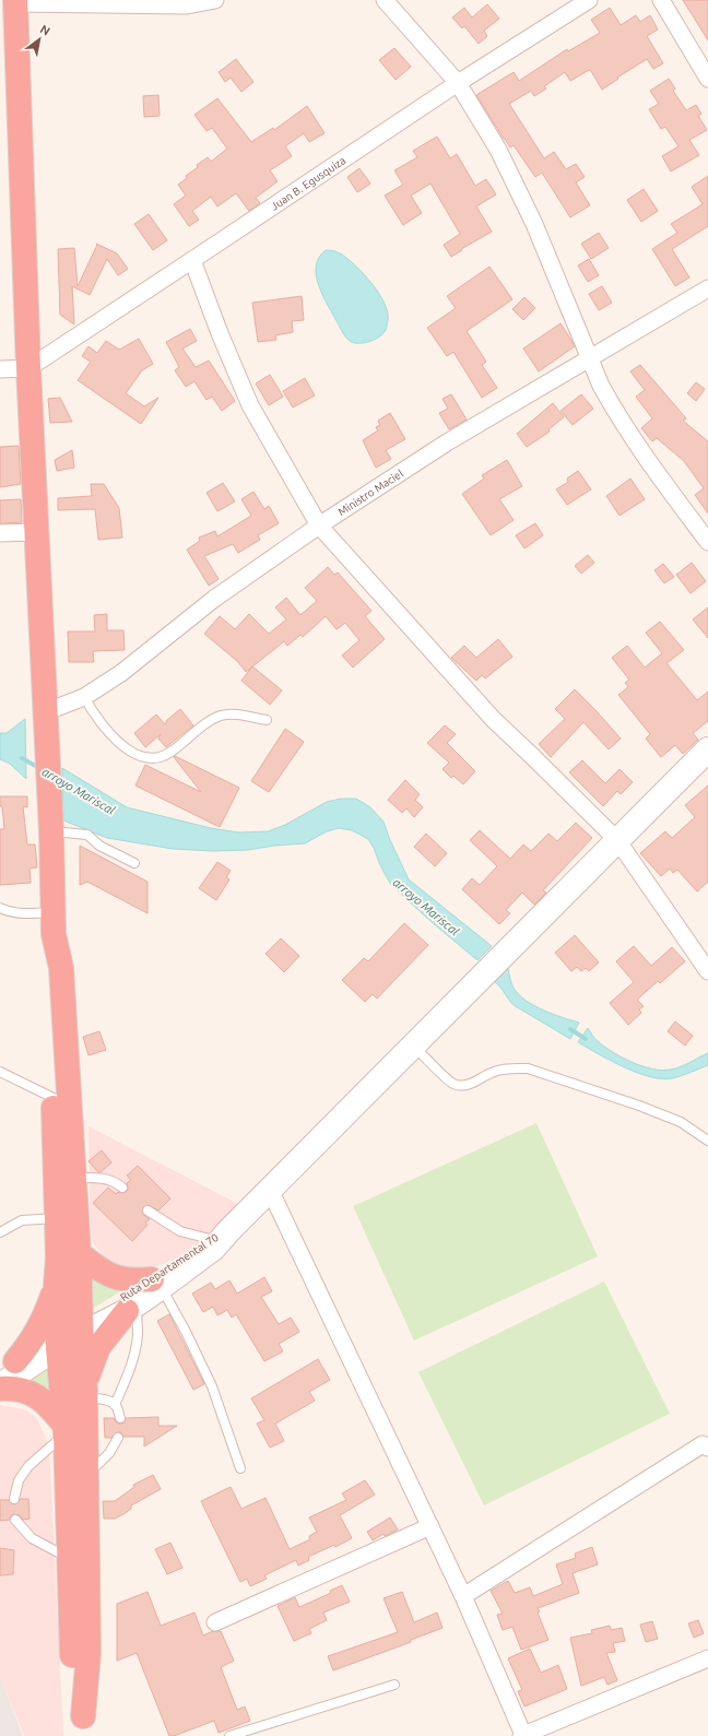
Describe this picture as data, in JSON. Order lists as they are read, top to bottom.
{
  "streets": {
    "main road": ["Ruta Departamental 70"],
    "street": ["Juan B. Egusquiza", "Ministro Maciel"]
  },
  "water": ["arroyo Mariscal"],
  "north": "top right"
}
